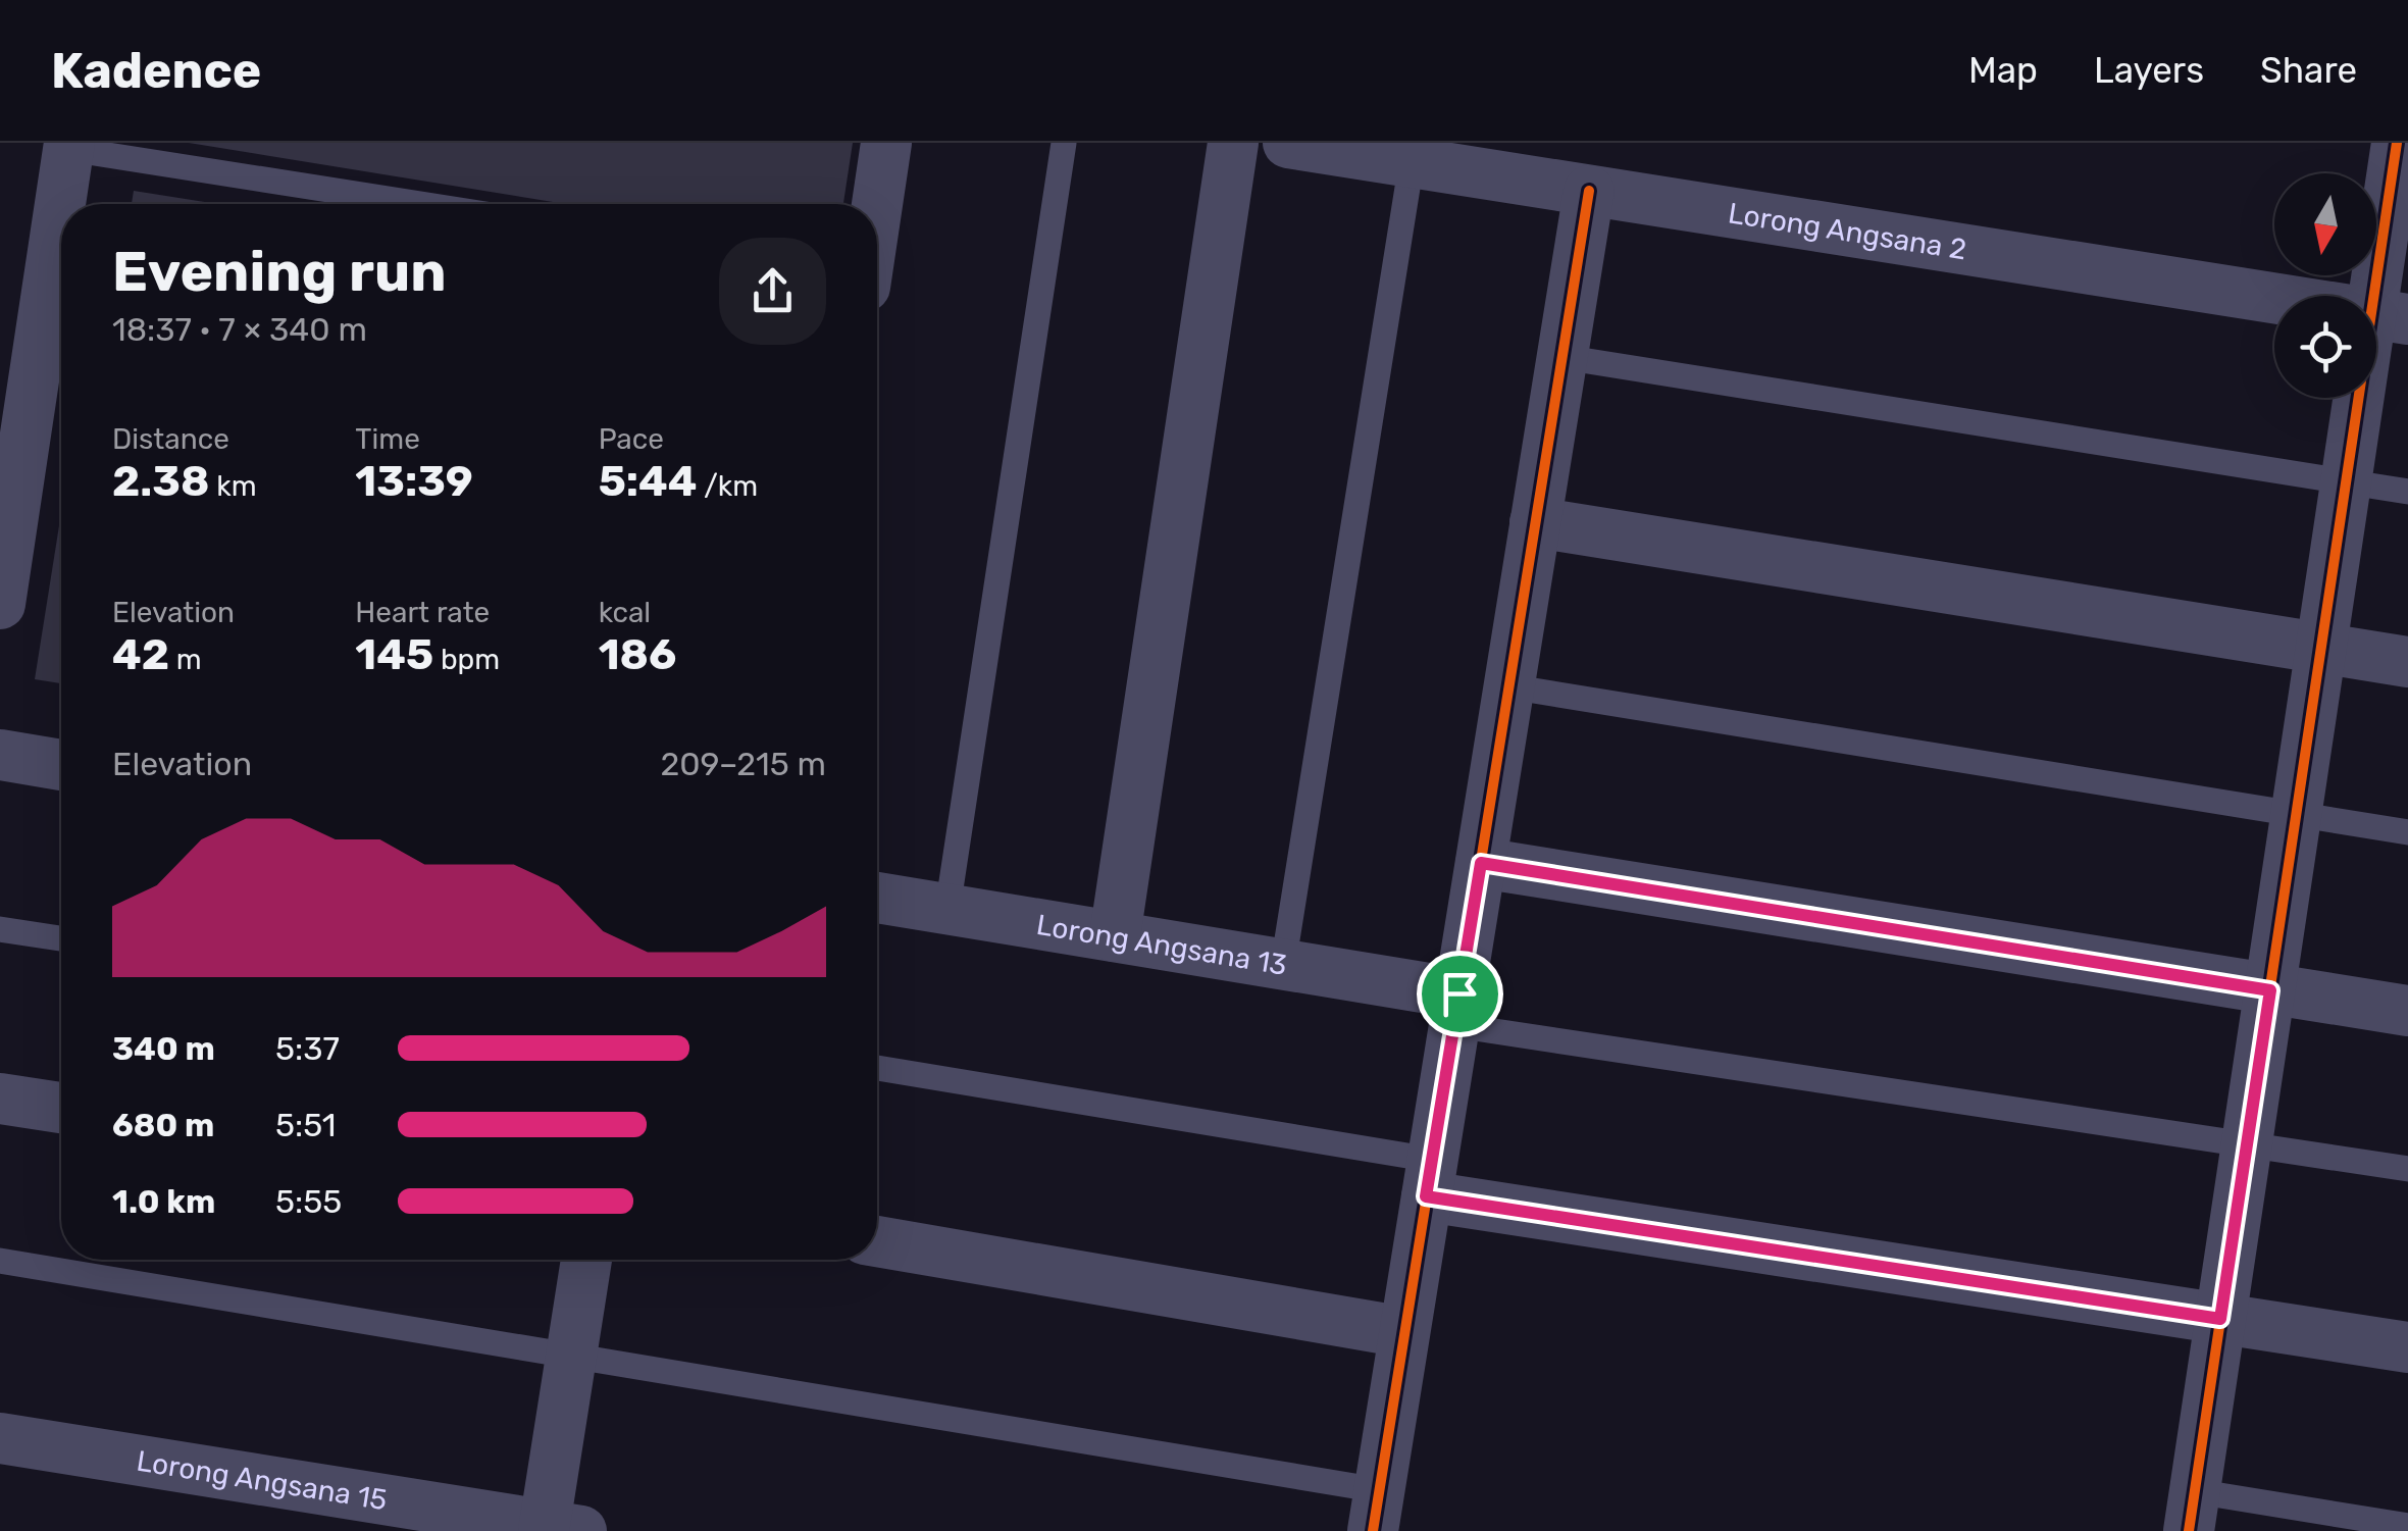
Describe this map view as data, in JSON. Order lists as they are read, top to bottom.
{
  "streets": {
    "street": ["Lorong Angsana 2", "Lorong Angsana 13", "Lorong Angsana 15"]
  },
  "north": "bottom",
  "page": {
    "header": "Kadence",
    "nav": ["Map", "Layers", "Share"],
    "heading": ["Evening run", "18:37 · 7 × 340 m"],
    "stats": [
      ["Distance", "2.38 km"],
      ["Time", "13:39"],
      ["Pace", "5:44 /km"],
      ["Elevation", "42 m"],
      ["Heart rate", "145 bpm"],
      ["kcal", "186"]
    ],
    "chart": ["Elevation", "209–215 m"],
    "list": [
      {
        "name": "340 m",
        "note": "5:37"
      },
      {
        "name": "680 m",
        "note": "5:51"
      },
      {
        "name": "1.0 km",
        "note": "5:55"
      }
    ]
  }
}
